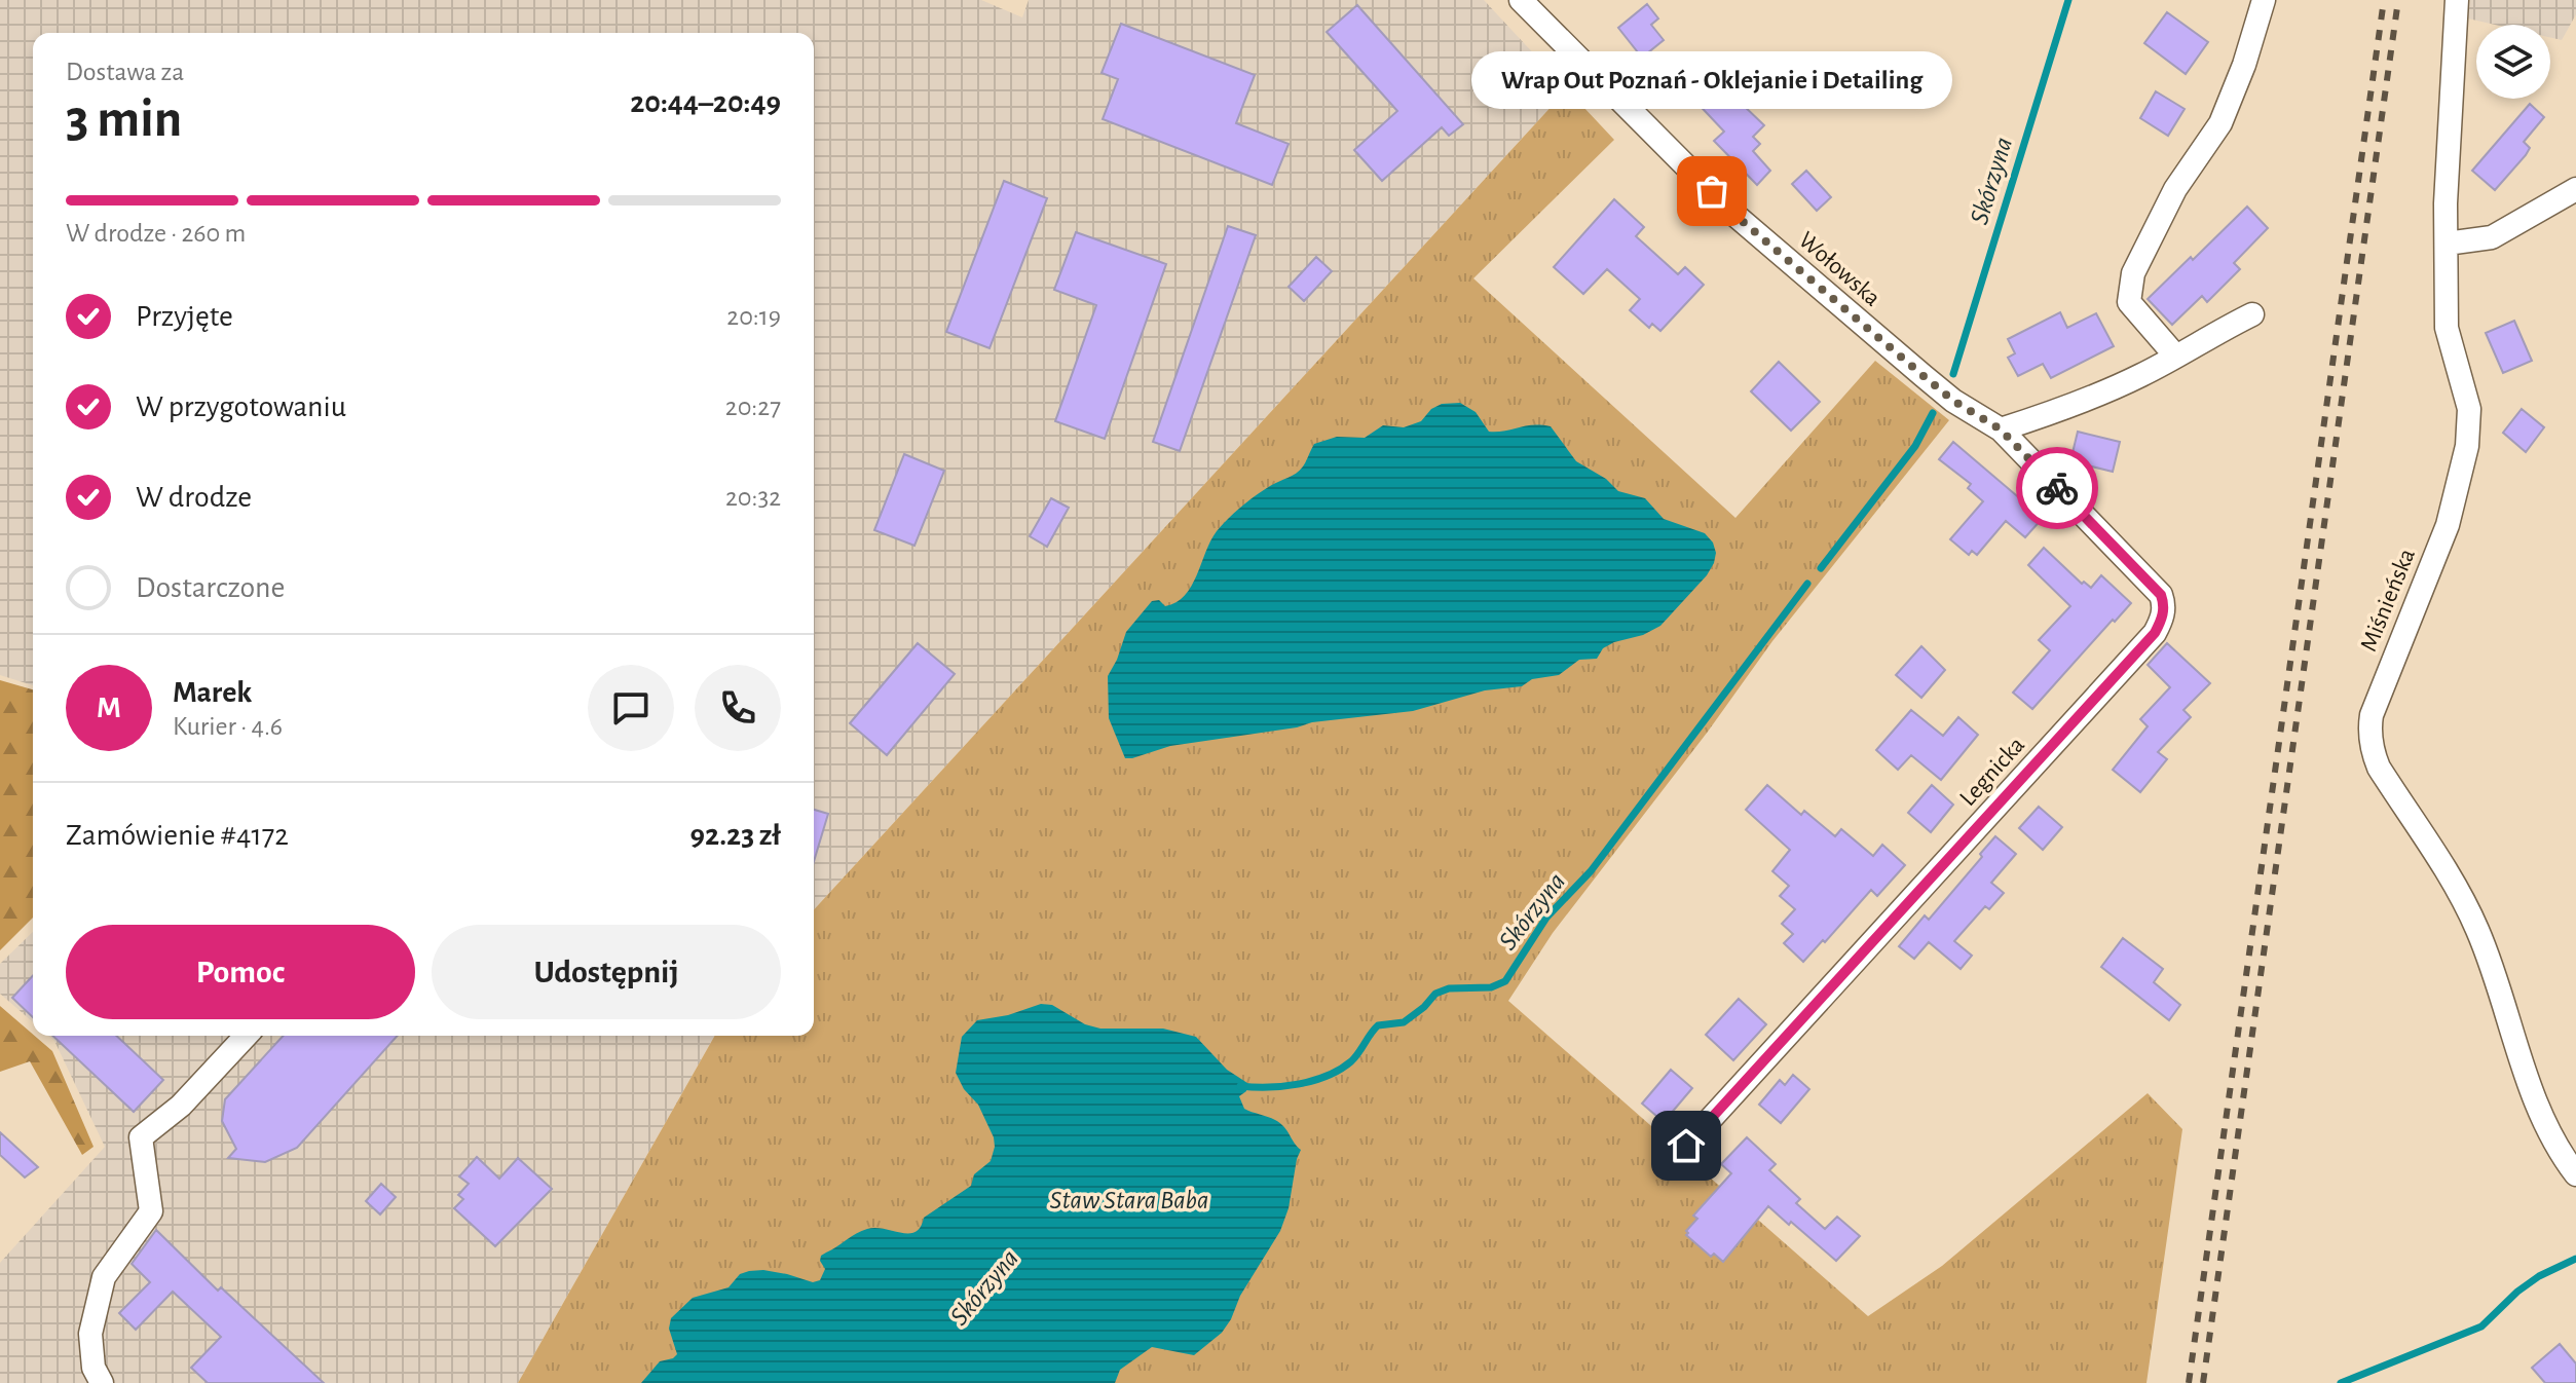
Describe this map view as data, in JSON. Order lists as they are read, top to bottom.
{
  "streets": {
    "street": ["Wołowska", "Miśnieńska", "Legnicka"]
  },
  "crossings": [
    ["Wołowska", "Legnicka"]
  ],
  "water": ["Skórzyna", "Staw Stara Baba"],
  "places": ["Wrap Out Poznań - Oklejanie i Detailing"],
  "page": {
    "heading": ["3 min", "Dostawa za", "20:44–20:49"],
    "panel": [
      "Marek",
      "Kurier · 4.6",
      "Zamówienie #4172",
      "92.23 zł"
    ],
    "bubble": "Wrap Out Poznań - Oklejanie i Detailing",
    "bar": "W drodze · 260 m",
    "list": [
      ["Przyjęte", "20:19"],
      ["W przygotowaniu", "20:27"],
      ["W drodze", "20:32"],
      "Dostarczone"
    ],
    "round": "M",
    "buttons": ["Pomoc", "Udostępnij"]
  }
}
